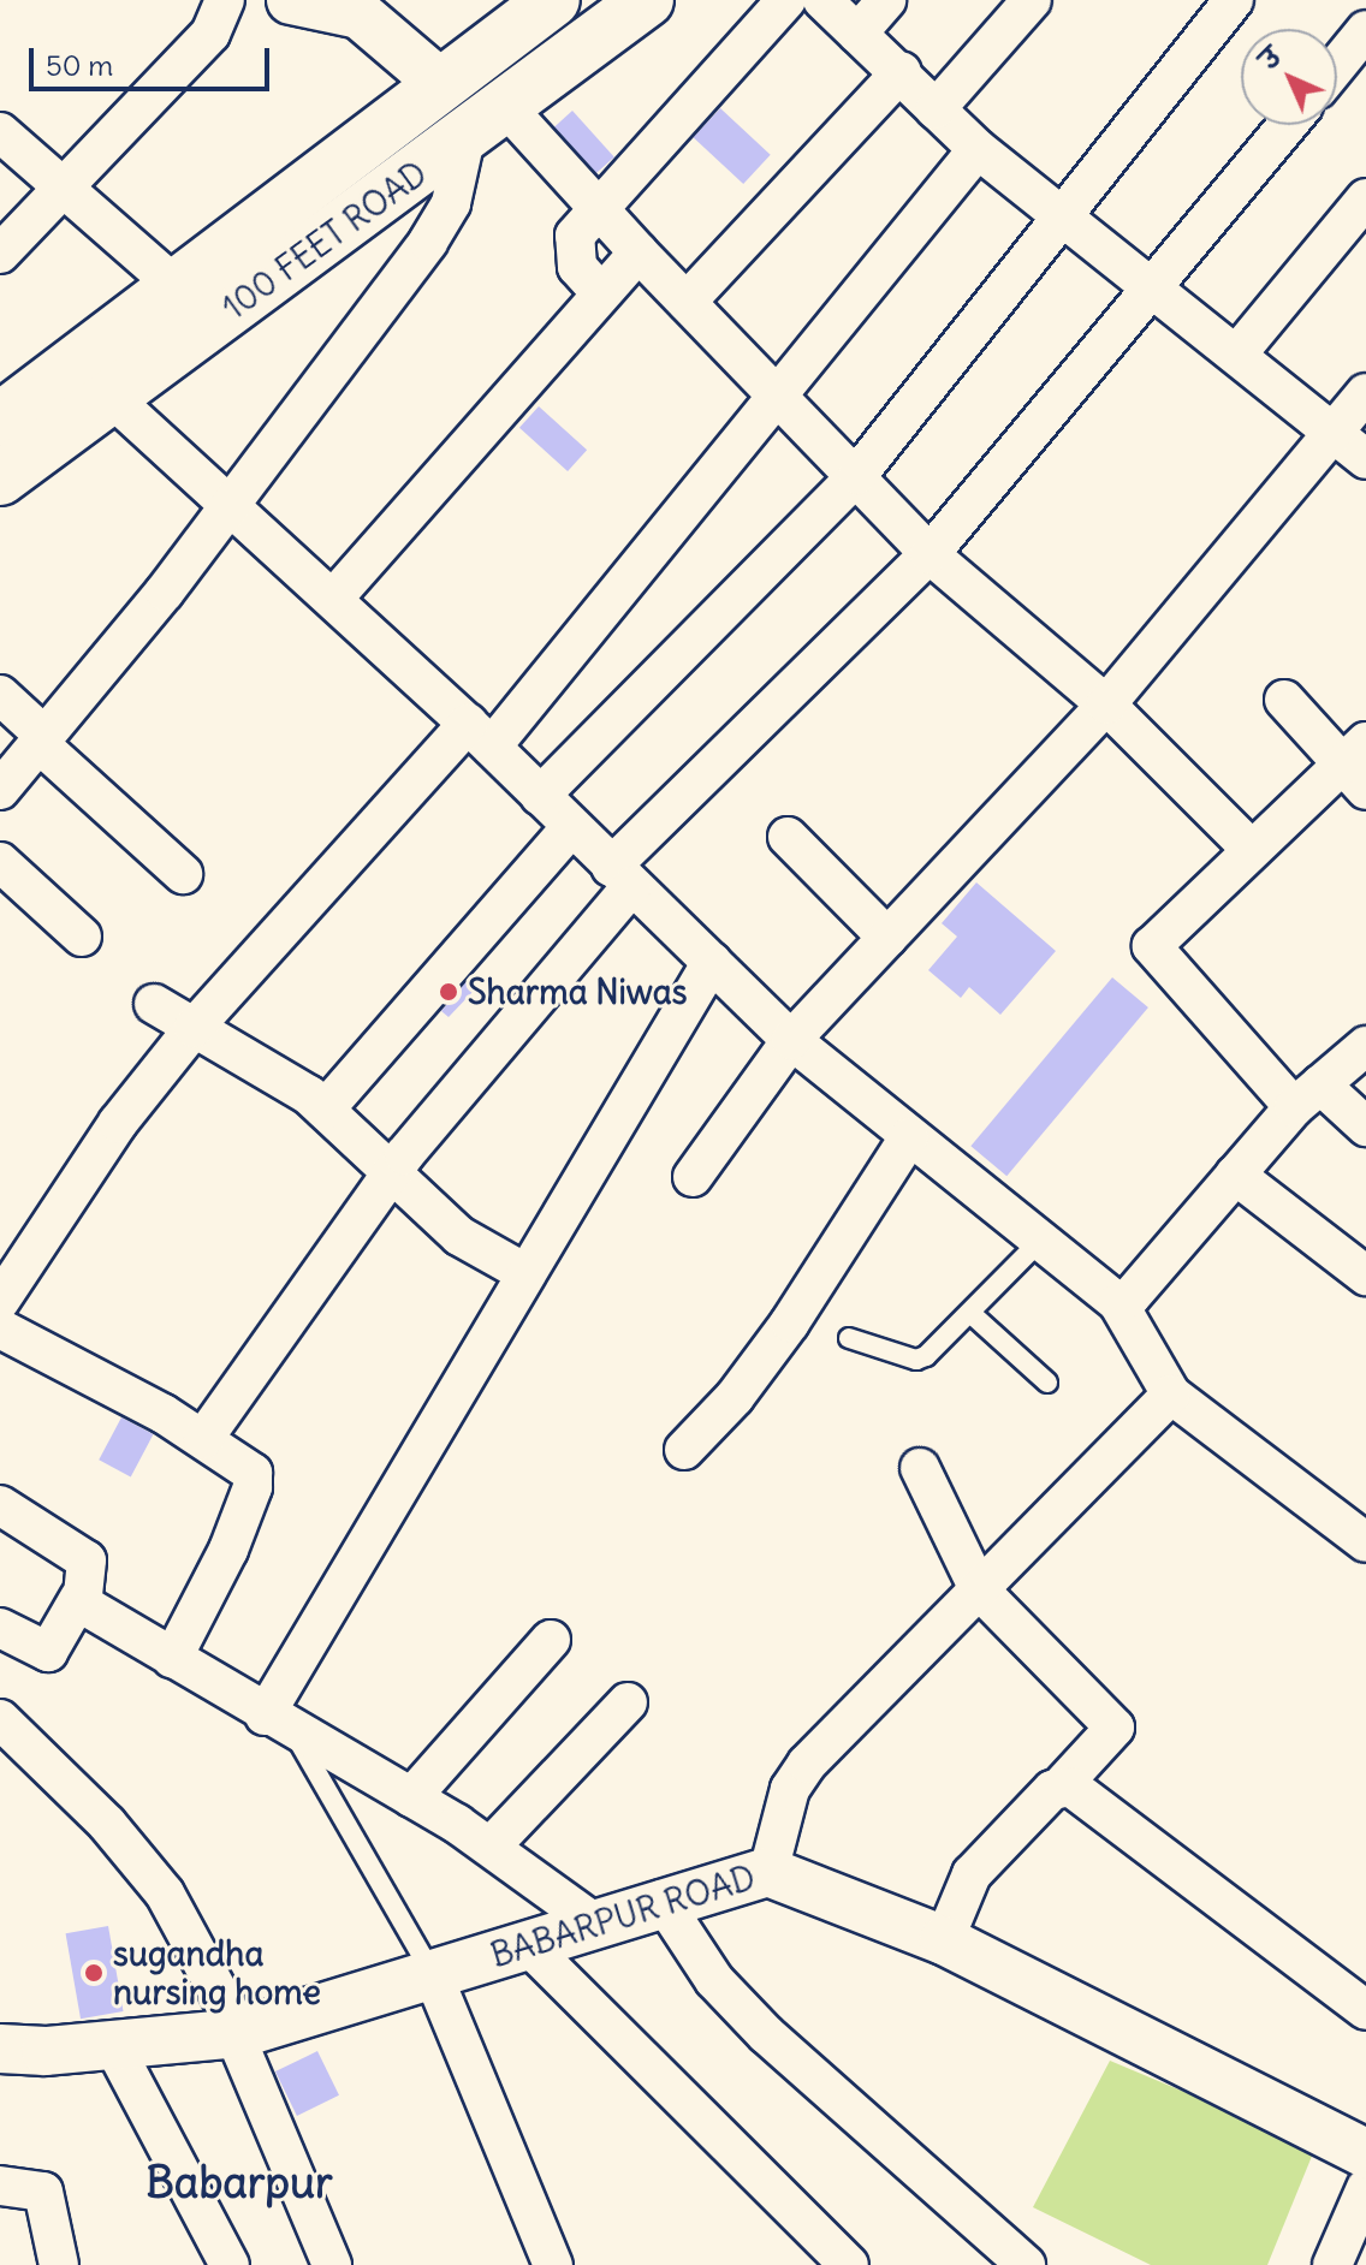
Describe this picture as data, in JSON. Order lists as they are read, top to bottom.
{
  "streets": {
    "main road": ["100 FEET ROAD"],
    "street": ["BABARPUR ROAD"]
  },
  "districts": ["Babarpur"],
  "places": ["Sharma Niwas", "sugandha nursing home"],
  "scale_bar": "50 m",
  "north": "top left"
}
